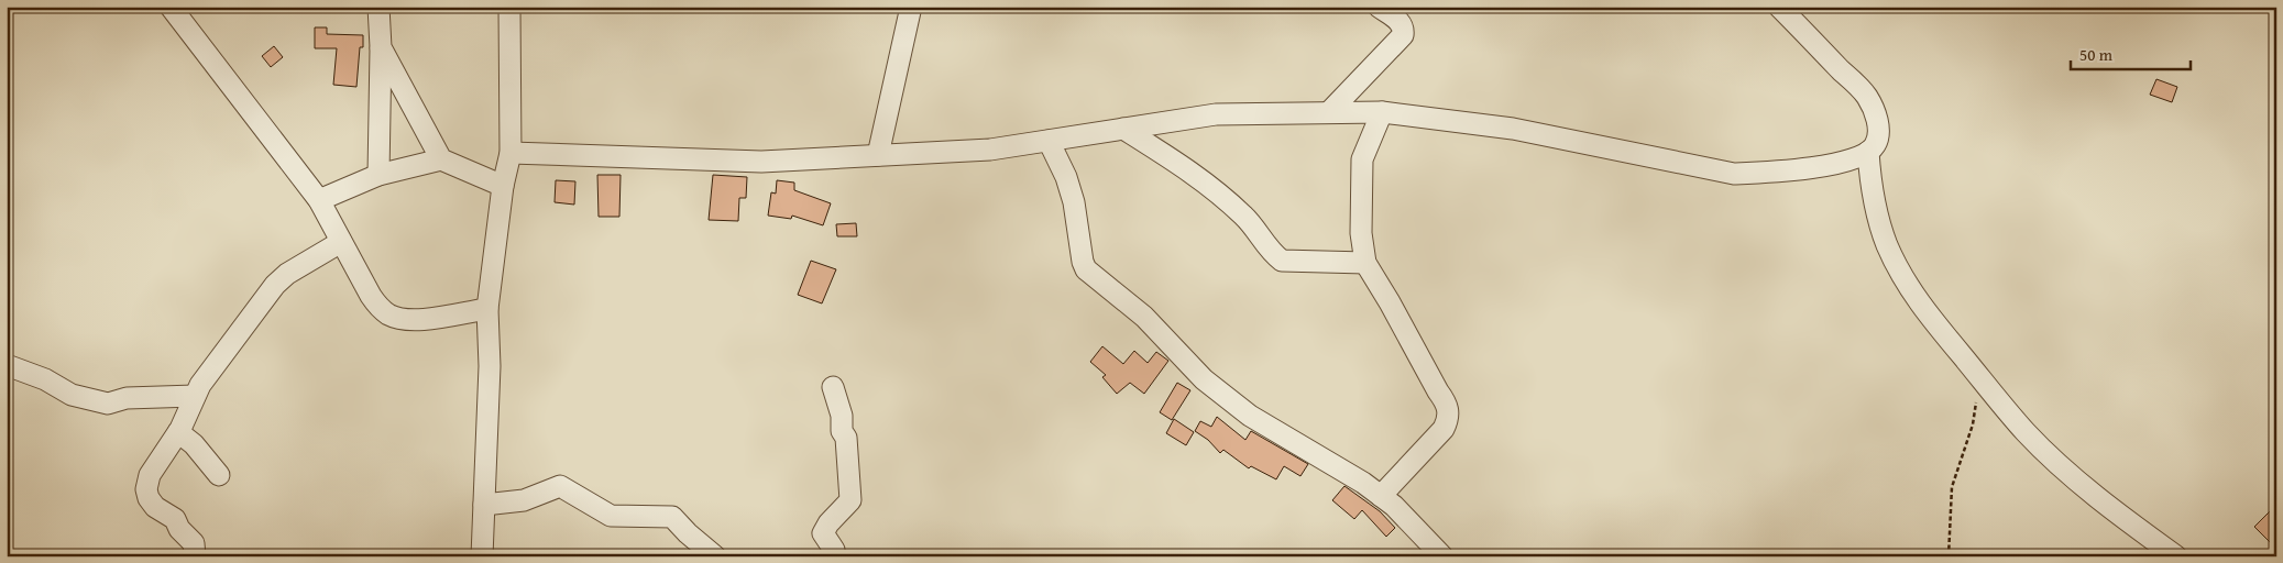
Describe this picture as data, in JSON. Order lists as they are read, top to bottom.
{
  "scale_bar": "50 m"
}
